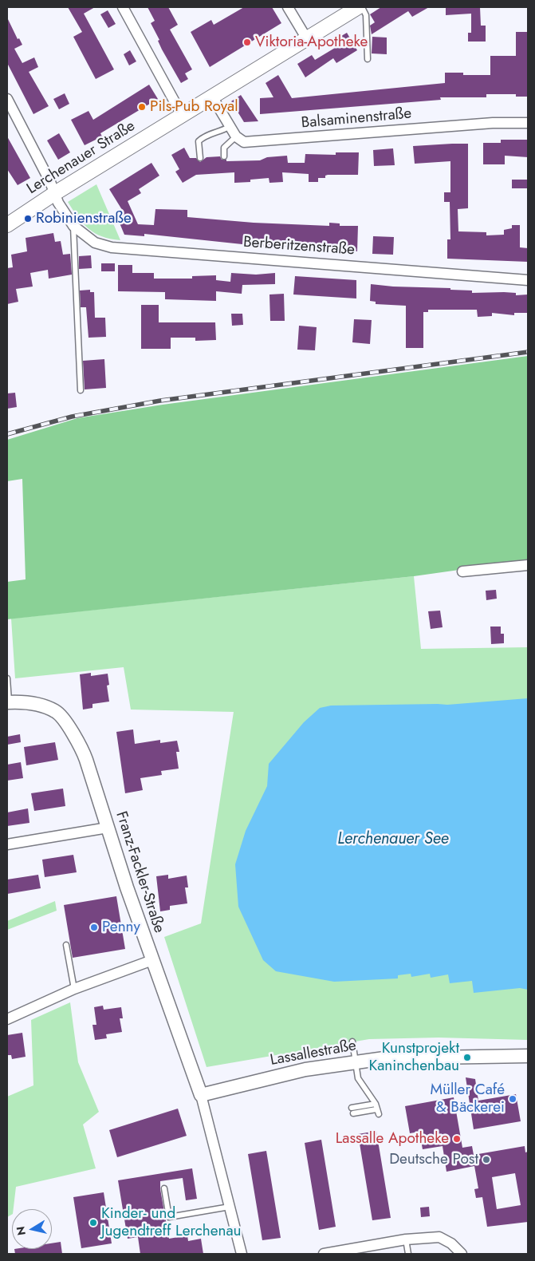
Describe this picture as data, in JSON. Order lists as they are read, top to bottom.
{
  "streets": {
    "main road": ["Lerchenauer Straße"],
    "street": [
      "Balsaminenstraße",
      "Berberitzenstraße",
      "Franz-Fackler-Straße",
      "Lassallestraße"
    ]
  },
  "crossings": [
    ["Lerchenauer Straße", "Berberitzenstraße"],
    ["Franz-Fackler-Straße", "Lassallestraße"]
  ],
  "water": ["Lerchenauer See"],
  "places": [
    "Viktoria-Apotheke",
    "Pils-Pub Royal",
    "Robinienstraße",
    "Penny",
    "Kunstprojekt Kaninchenbau",
    "Müller Café & Bäckerei",
    "Lassalle Apotheke",
    "Deutsche Post",
    "Kinder- und Jugendtreff Lerchenau"
  ],
  "north": "left"
}
